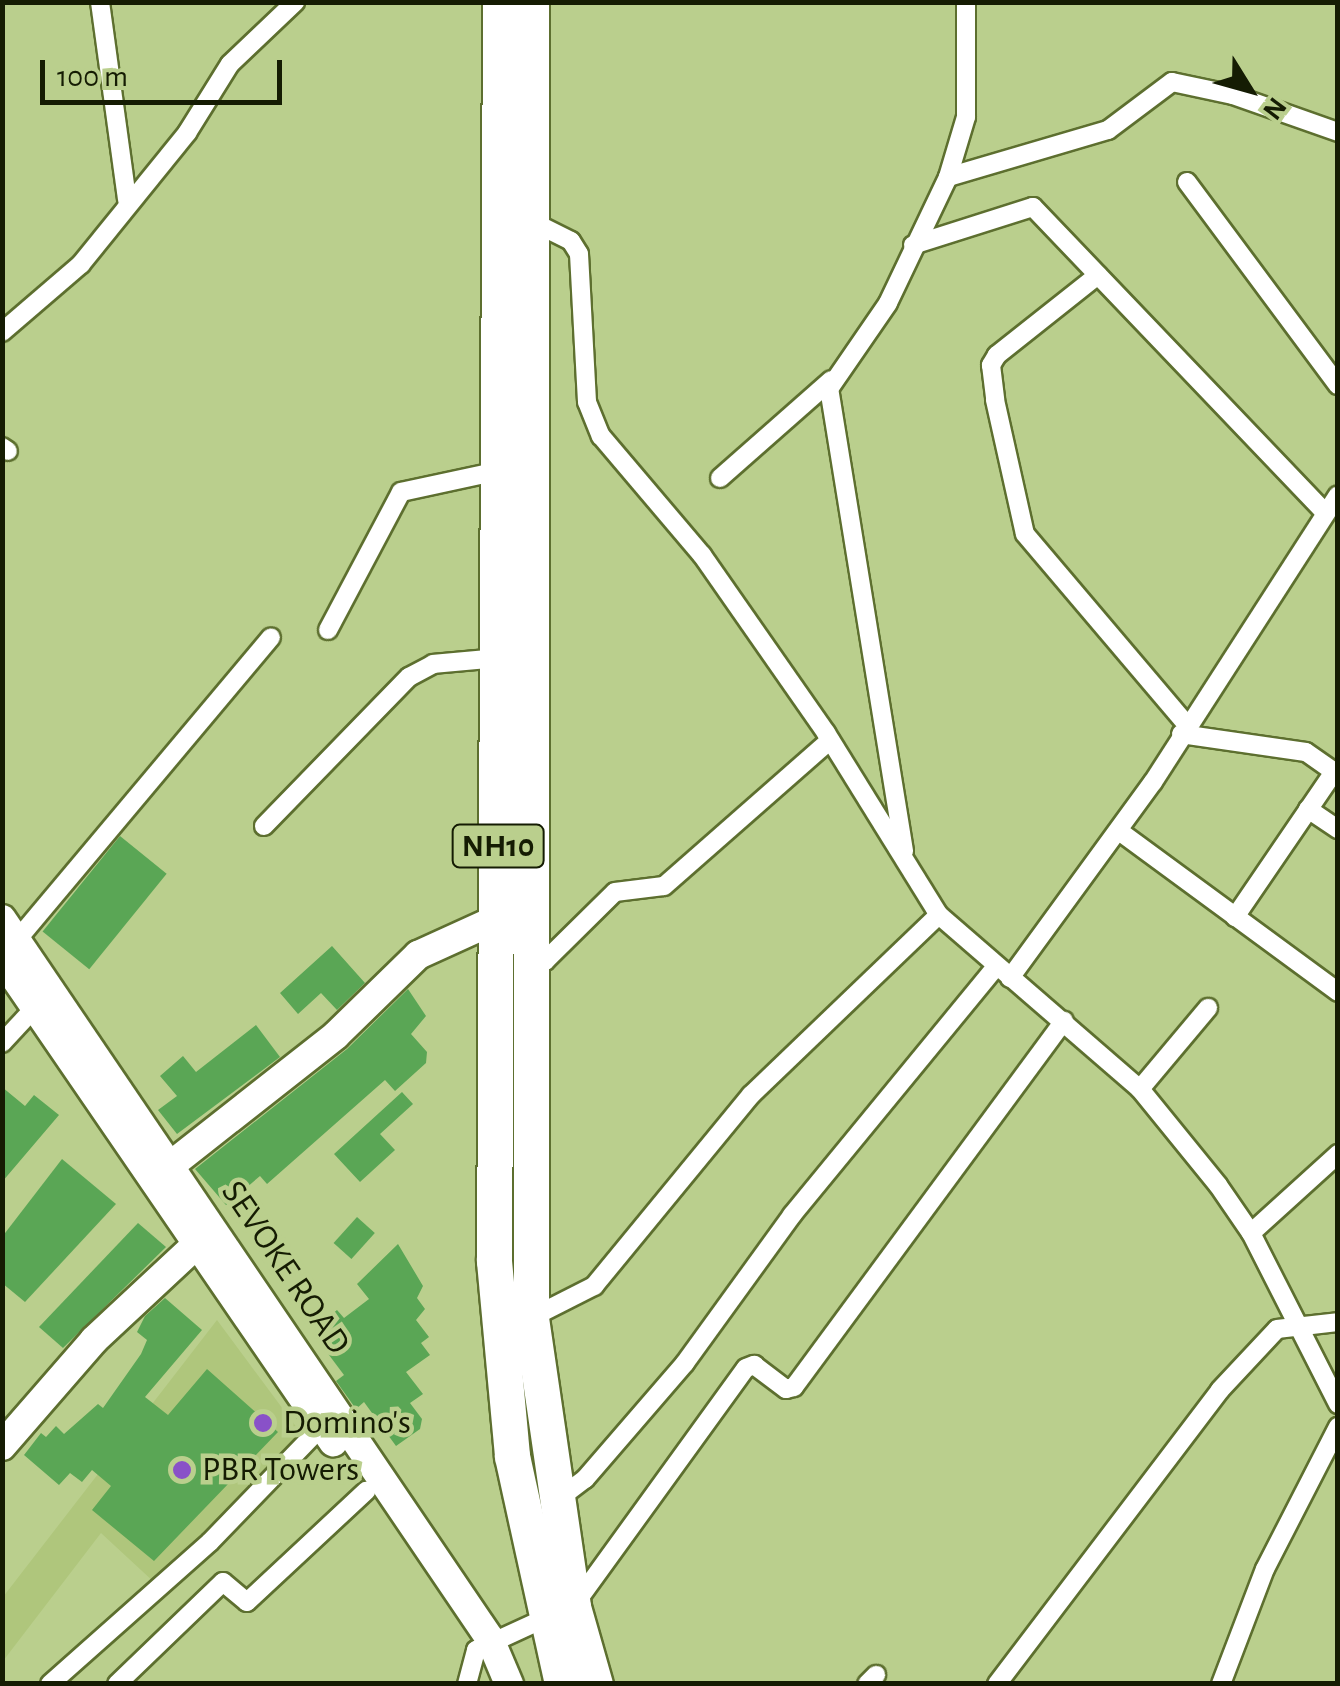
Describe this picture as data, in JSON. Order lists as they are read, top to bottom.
{
  "streets": {
    "highway": ["NH10"],
    "main road": ["SEVOKE ROAD"]
  },
  "places": ["Domino's", "PBR Towers"],
  "scale_bar": "100 m",
  "north": "bottom right"
}
